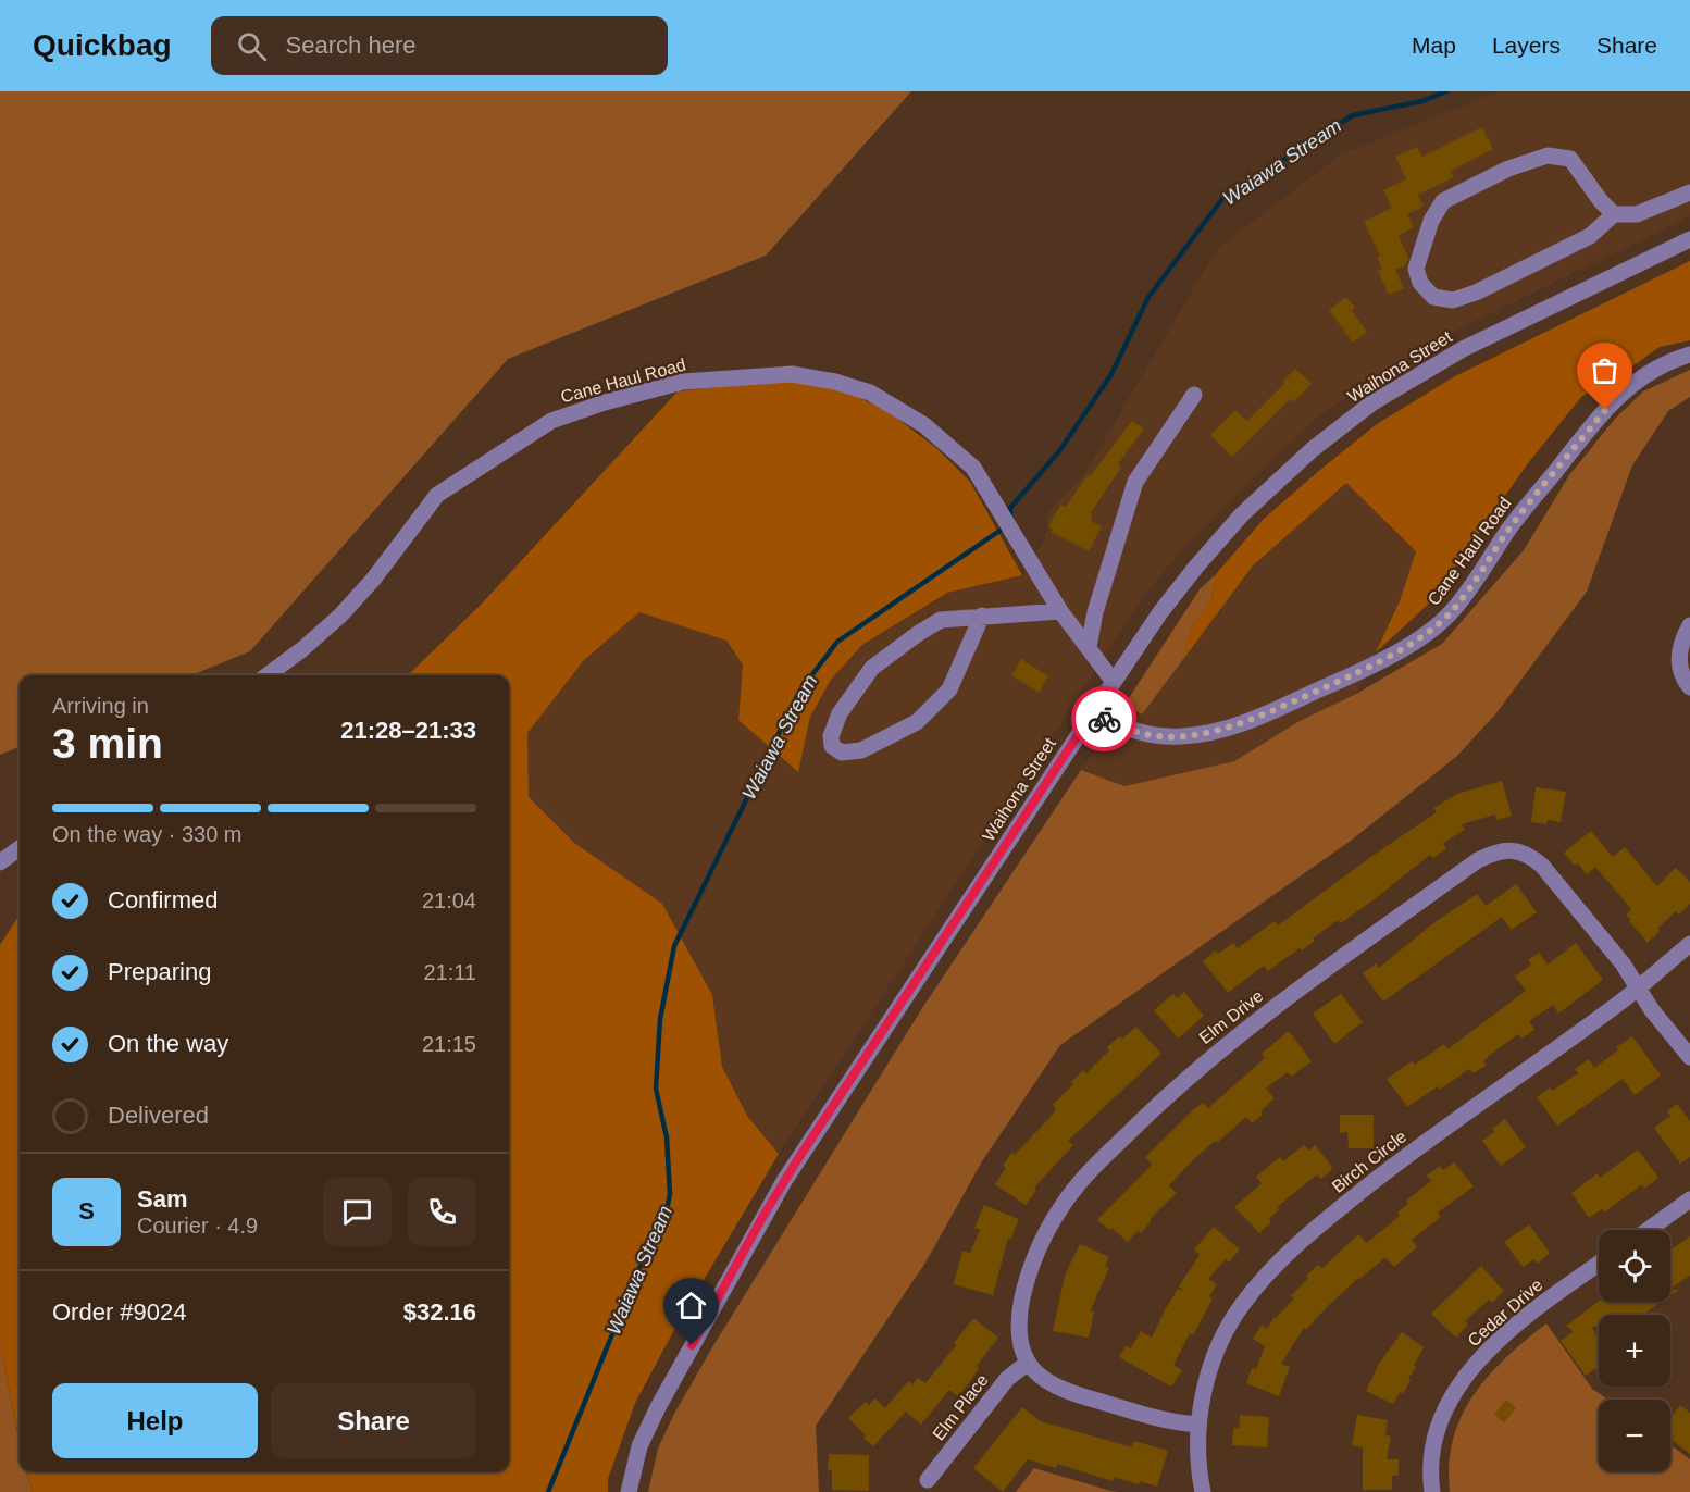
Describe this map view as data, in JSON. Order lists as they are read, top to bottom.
{
  "streets": {
    "street": [
      "Waihona Street",
      "Cane Haul Road",
      "Elm Drive",
      "Birch Circle",
      "Cedar Drive",
      "Elm Place"
    ]
  },
  "crossings": [
    ["Waihona Street", "Cane Haul Road"],
    ["Elm Drive", "Birch Circle"],
    ["Elm Drive", "Elm Place"]
  ],
  "water": ["Waiawa Stream"],
  "page": {
    "header": "Quickbag",
    "search": "Search here",
    "nav": ["Map", "Layers", "Share"],
    "heading": ["3 min", "Arriving in", "21:28–21:33"],
    "panel": [
      "Sam",
      "Courier · 4.9",
      "Order #9024",
      "$32.16"
    ],
    "bar": "On the way · 330 m",
    "list": [
      ["Confirmed", "21:04"],
      ["Preparing", "21:11"],
      ["On the way", "21:15"],
      "Delivered"
    ],
    "round": "S",
    "map_buttons": ["+", "−"],
    "buttons": ["Help", "Share"]
  }
}
